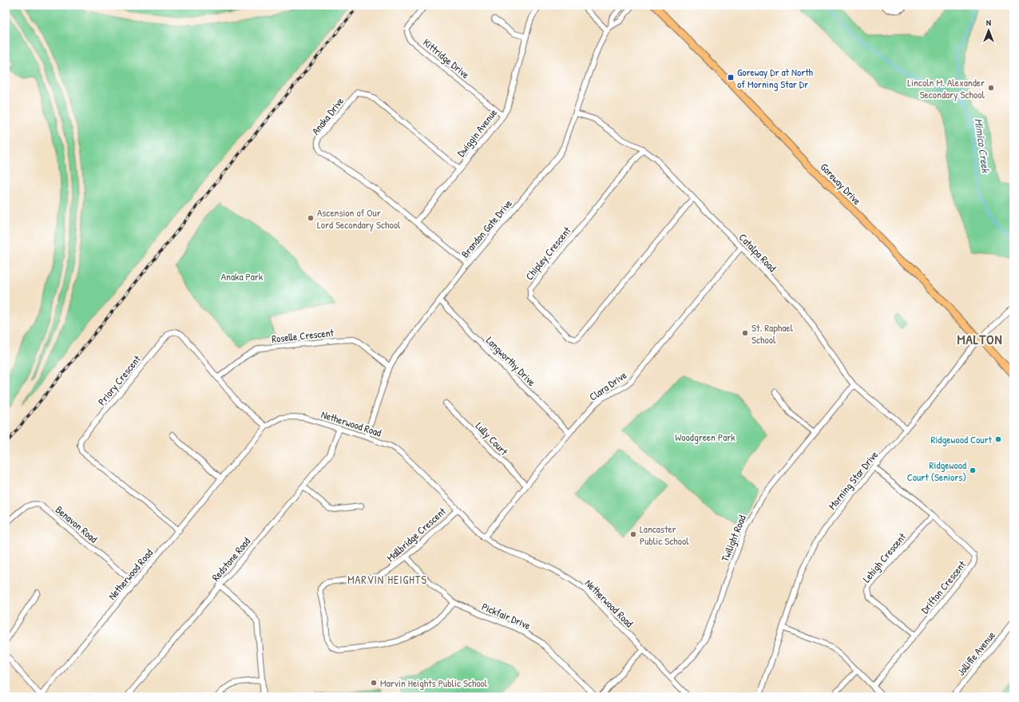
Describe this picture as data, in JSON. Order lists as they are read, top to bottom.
{
  "streets": {
    "main road": ["Goreway Drive"],
    "street": [
      "Kittridge Drive",
      "Anaka Drive",
      "Dwiggin Avenue",
      "Brandon Gate Drive",
      "Catalpa Road",
      "Chipley Crescent",
      "Roselle Crescent",
      "Langworthy Drive",
      "Priory Crescent",
      "Clara Drive",
      "Netherwood Road",
      "Lully Court",
      "Morning Star Drive",
      "Benavon Road",
      "Mallbridge Crescent",
      "Twilight Road",
      "Lehigh Crescent",
      "Redstone Road",
      "Drifton Crescent",
      "Pickfair Drive",
      "Jolliffe Avenue"
    ]
  },
  "crossings": [
    ["Kittridge Drive", "Dwiggin Avenue"],
    ["Anaka Drive", "Dwiggin Avenue"],
    ["Anaka Drive", "Brandon Gate Drive"],
    ["Goreway Drive", "Morning Star Drive"],
    ["Brandon Gate Drive", "Catalpa Road"],
    ["Brandon Gate Drive", "Roselle Crescent"],
    ["Brandon Gate Drive", "Langworthy Drive"],
    ["Brandon Gate Drive", "Netherwood Road"],
    ["Catalpa Road", "Chipley Crescent"],
    ["Catalpa Road", "Clara Drive"],
    ["Catalpa Road", "Morning Star Drive"],
    ["Catalpa Road", "Twilight Road"],
    ["Roselle Crescent", "Priory Crescent"],
    ["Langworthy Drive", "Clara Drive"],
    ["Priory Crescent", "Netherwood Road"],
    ["Clara Drive", "Netherwood Road"],
    ["Clara Drive", "Lully Court"],
    ["Netherwood Road", "Benavon Road"],
    ["Netherwood Road", "Mallbridge Crescent"],
    ["Netherwood Road", "Twilight Road"],
    ["Netherwood Road", "Redstone Road"],
    ["Morning Star Drive", "Drifton Crescent"],
    ["Mallbridge Crescent", "Pickfair Drive"],
    ["Lehigh Crescent", "Drifton Crescent"]
  ],
  "districts": ["MALTON", "MARVIN HEIGHTS"],
  "water": ["Mimico Creek"],
  "parks": ["Anaka Park", "Woodgreen Park"],
  "places": {
    "transit": ["Goreway Dr at North of Morning Star Dr"],
    "other": [
      "Lincoln M. Alexander Secondary School",
      "Ascension of Our Lord Secondary School",
      "St. Raphael School",
      "Ridgewood Court",
      "Ridgewood Court (Seniors)",
      "Lancaster Public School",
      "Marvin Heights Public School"
    ]
  },
  "north": "top"
}
